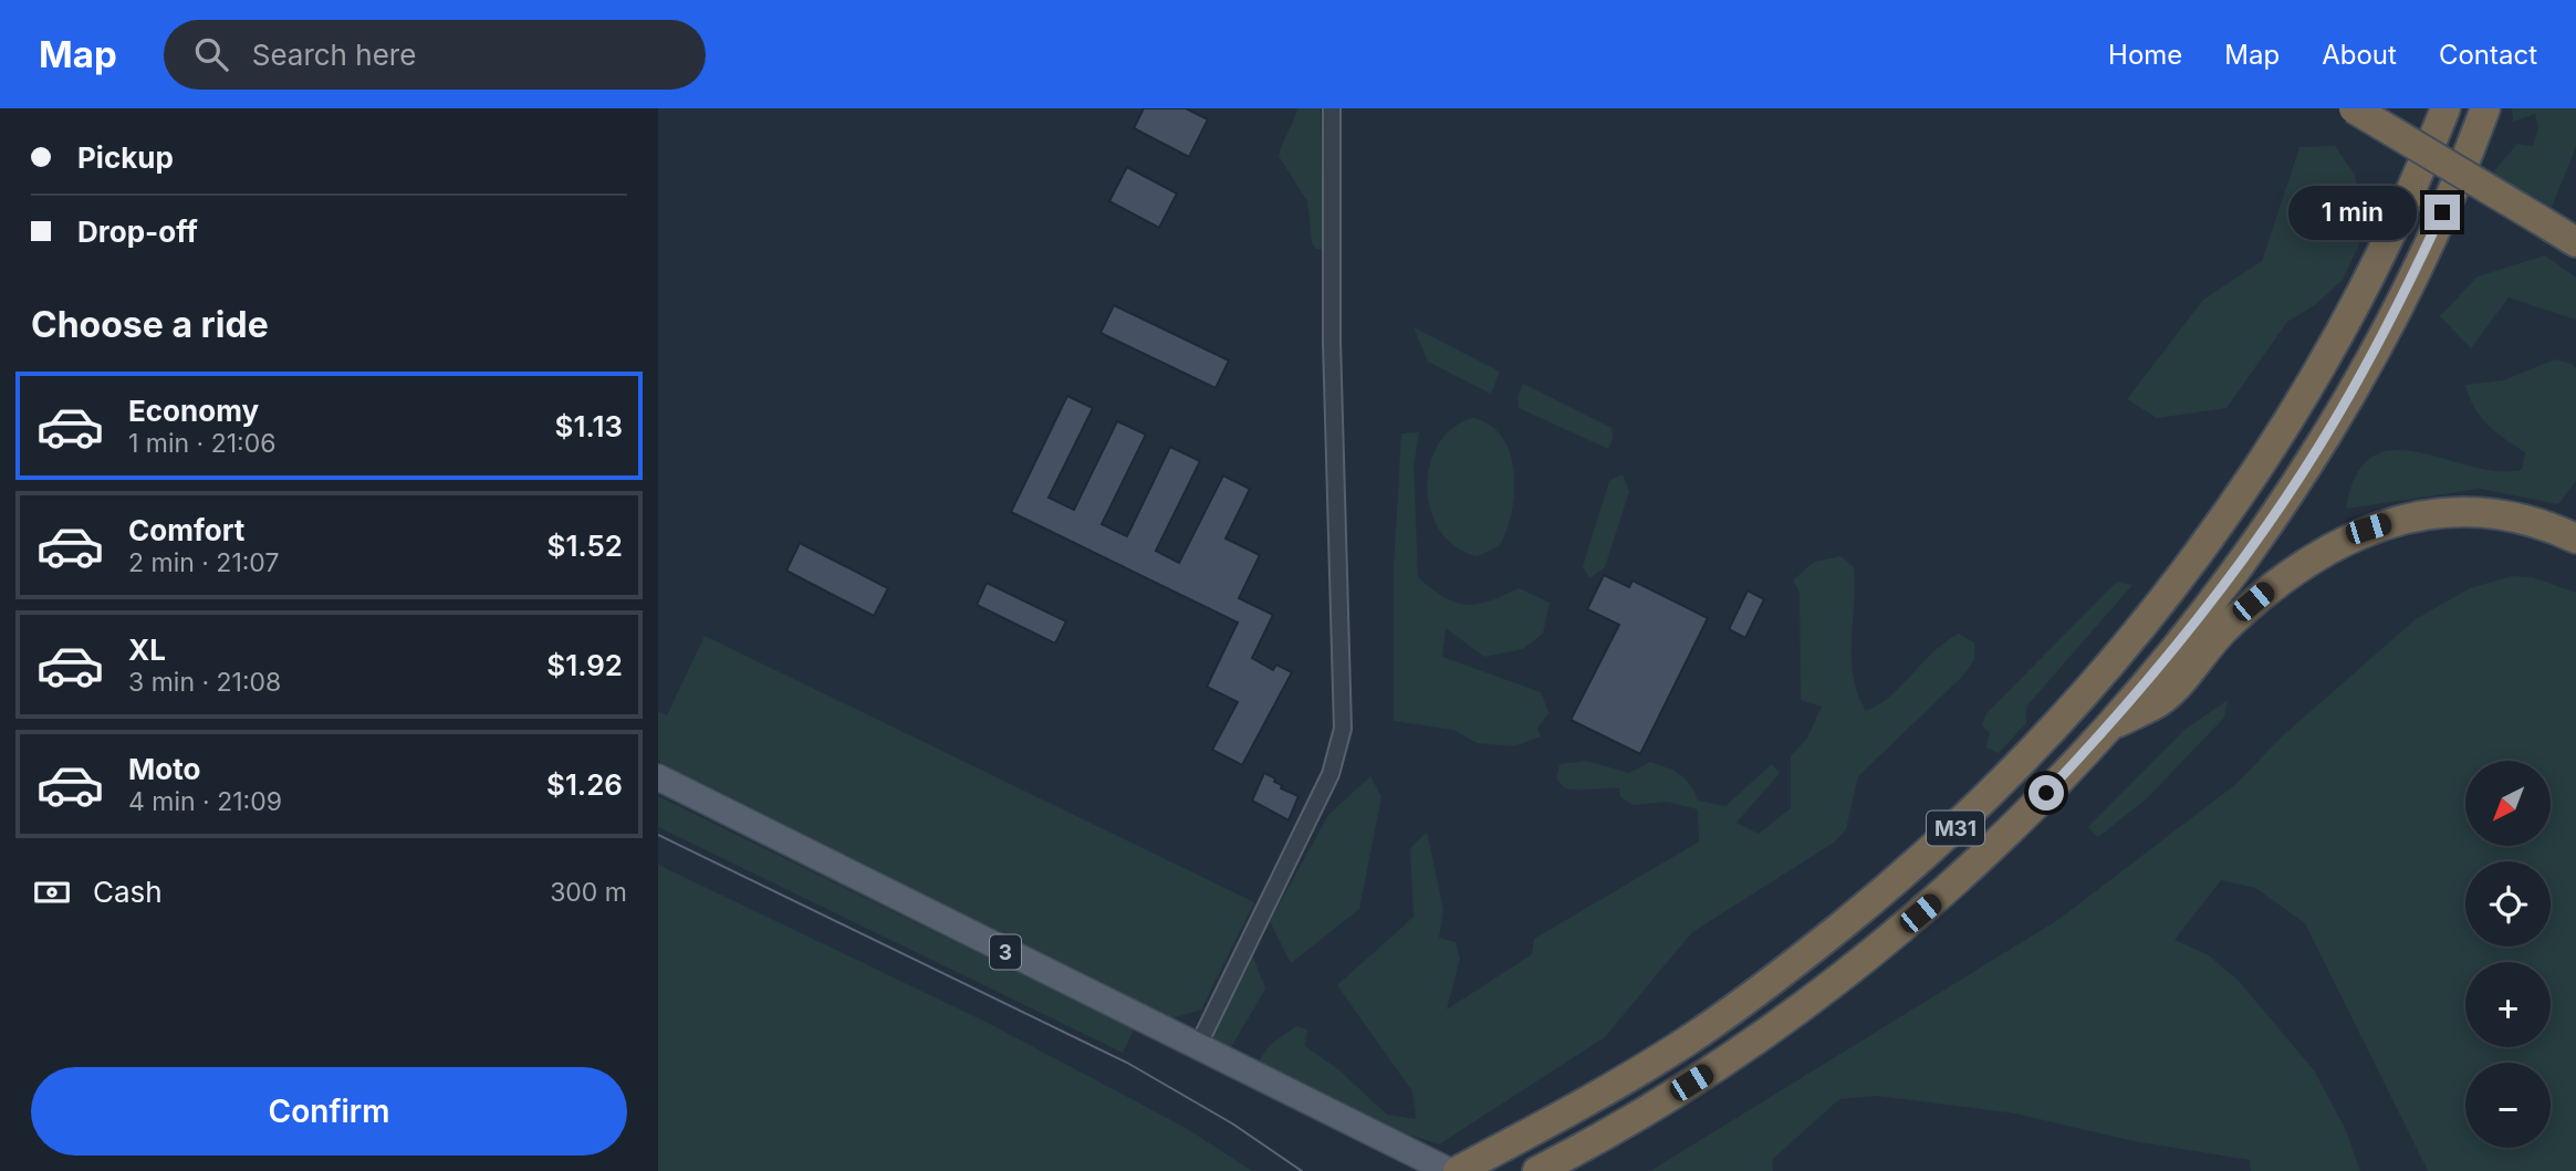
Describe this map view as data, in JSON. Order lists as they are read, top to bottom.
{
  "streets": {
    "highway": ["M31"],
    "main road": ["3"]
  },
  "north": "bottom left",
  "page": {
    "header": "Map",
    "search": "Search here",
    "nav": [
      "Home",
      "Map",
      "About",
      "Contact"
    ],
    "banner": ["Pickup", "Drop-off"],
    "bubble": "1 min",
    "heading": "Choose a ride",
    "list": [
      {
        "name": "Economy",
        "note": "1 min · 21:06",
        "value": "$1.13"
      },
      {
        "name": "Comfort",
        "note": "2 min · 21:07",
        "value": "$1.52"
      },
      {
        "name": "XL",
        "note": "3 min · 21:08",
        "value": "$1.92"
      },
      {
        "name": "Moto",
        "note": "4 min · 21:09",
        "value": "$1.26"
      }
    ],
    "map_buttons": ["+", "−"],
    "pay": ["Cash", "300 m"],
    "buttons": "Confirm"
  }
}
